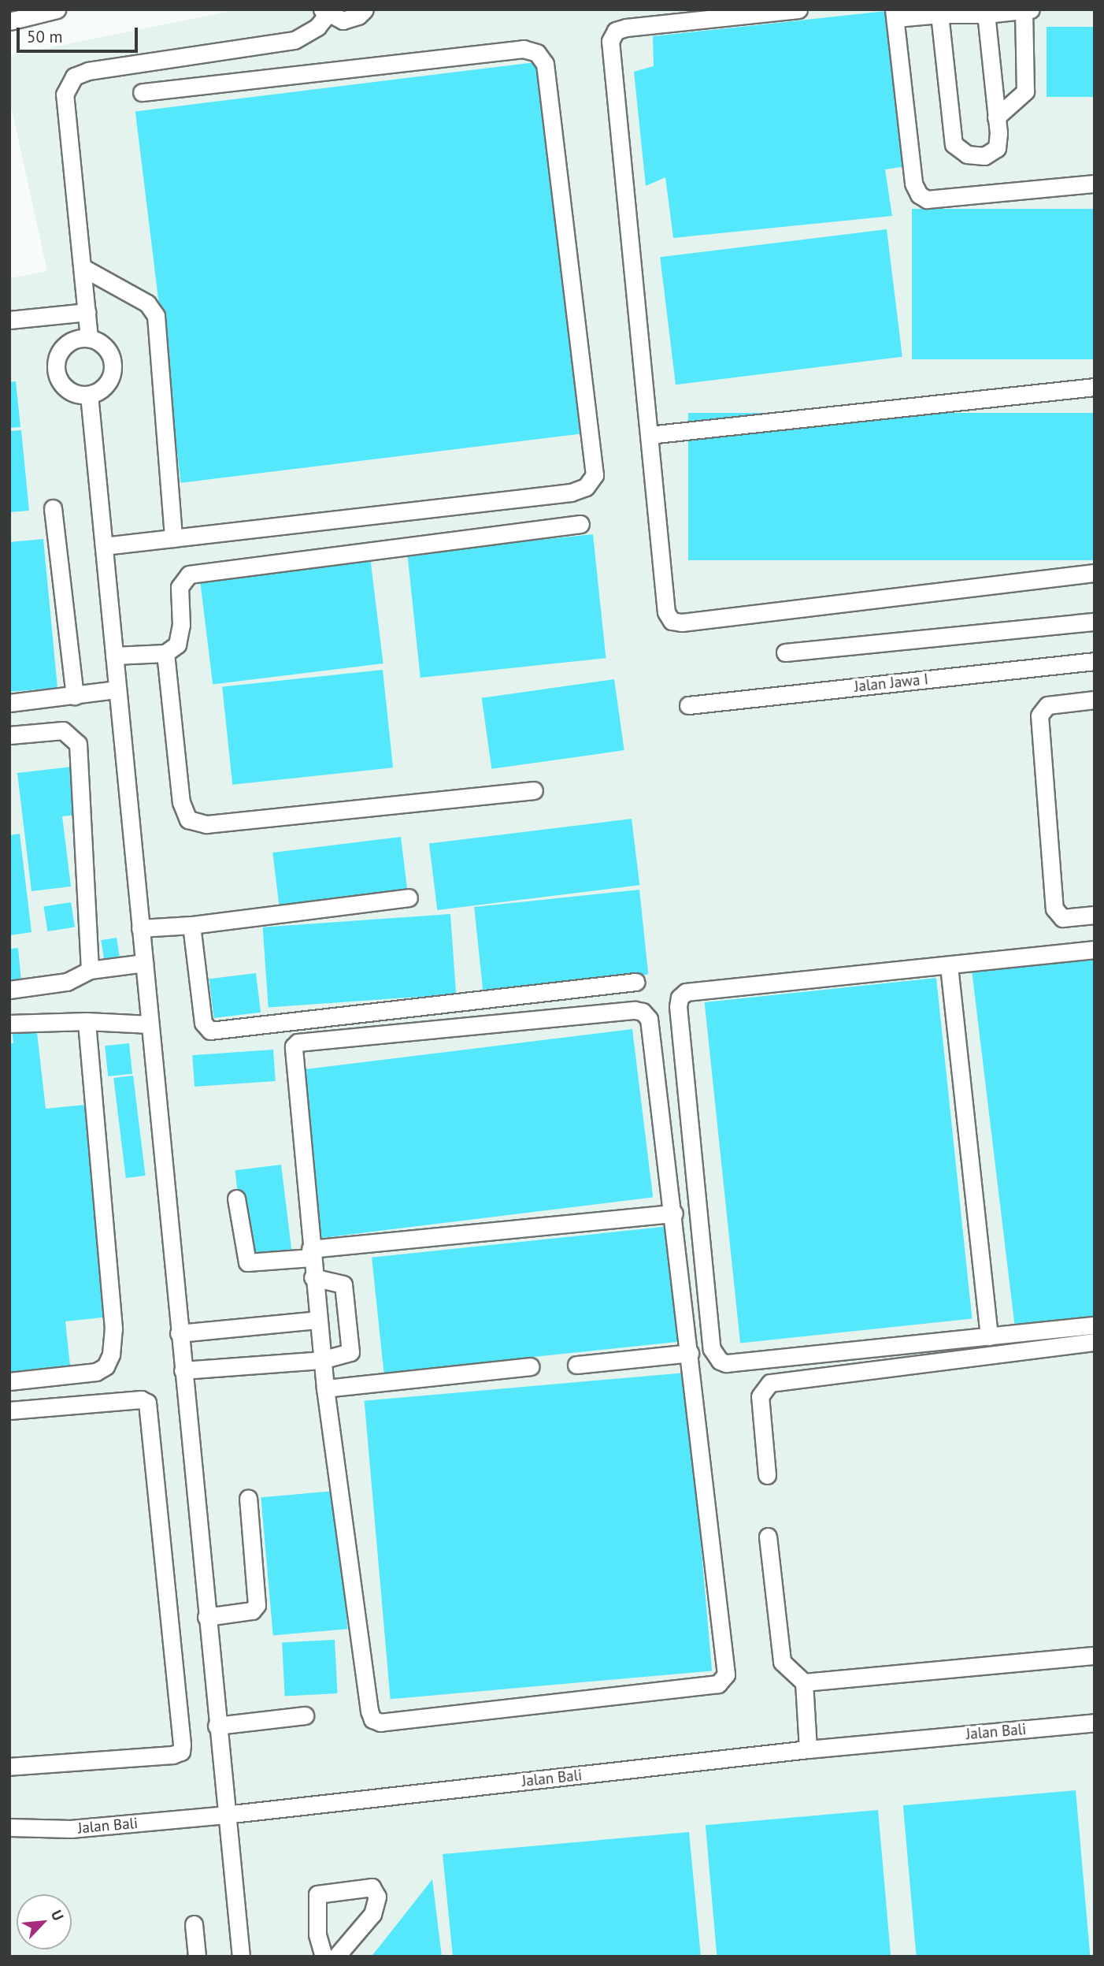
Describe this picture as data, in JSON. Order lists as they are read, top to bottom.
{
  "streets": {
    "street": ["Jalan Jawa I", "Jalan Bali"]
  },
  "scale_bar": "50 m",
  "north": "top right"
}
